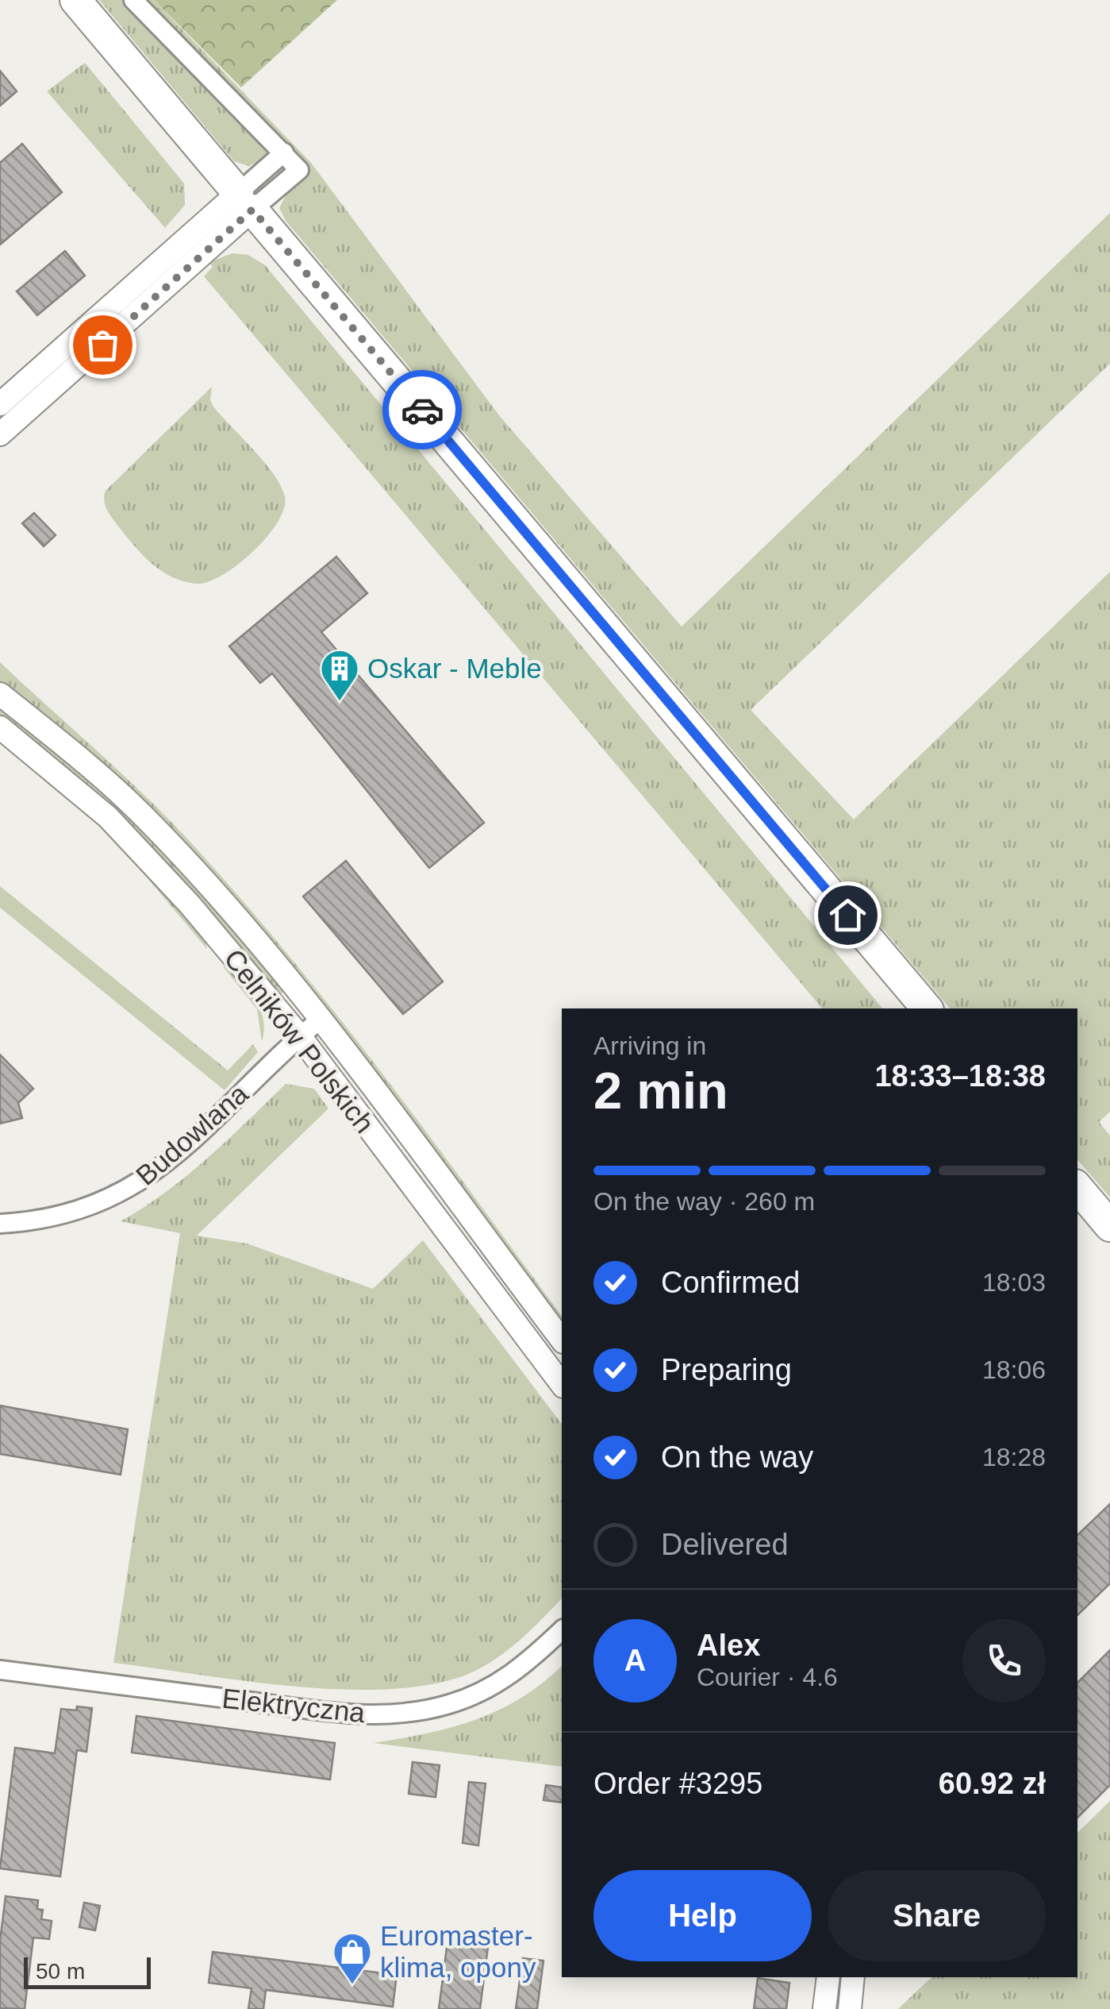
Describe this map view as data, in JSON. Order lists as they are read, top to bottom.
{
  "streets": {
    "street": ["Celników Polskich", "Budowlana", "Elektryczna"]
  },
  "crossings": [
    ["Celników Polskich", "Budowlana"]
  ],
  "places": {
    "building": ["Oskar - Meble"],
    "shop": ["Euromaster- klima, opony"]
  },
  "scale_bar": "50 m",
  "page": {
    "heading": ["2 min", "Arriving in", "18:33–18:38"],
    "panel": [
      "Alex",
      "Courier · 4.6",
      "Order #3295",
      "60.92 zł"
    ],
    "bar": "On the way · 260 m",
    "list": [
      ["Confirmed", "18:03"],
      ["Preparing", "18:06"],
      ["On the way", "18:28"],
      "Delivered"
    ],
    "round": "A",
    "buttons": ["Help", "Share"],
    "scale": "50 m"
  }
}
